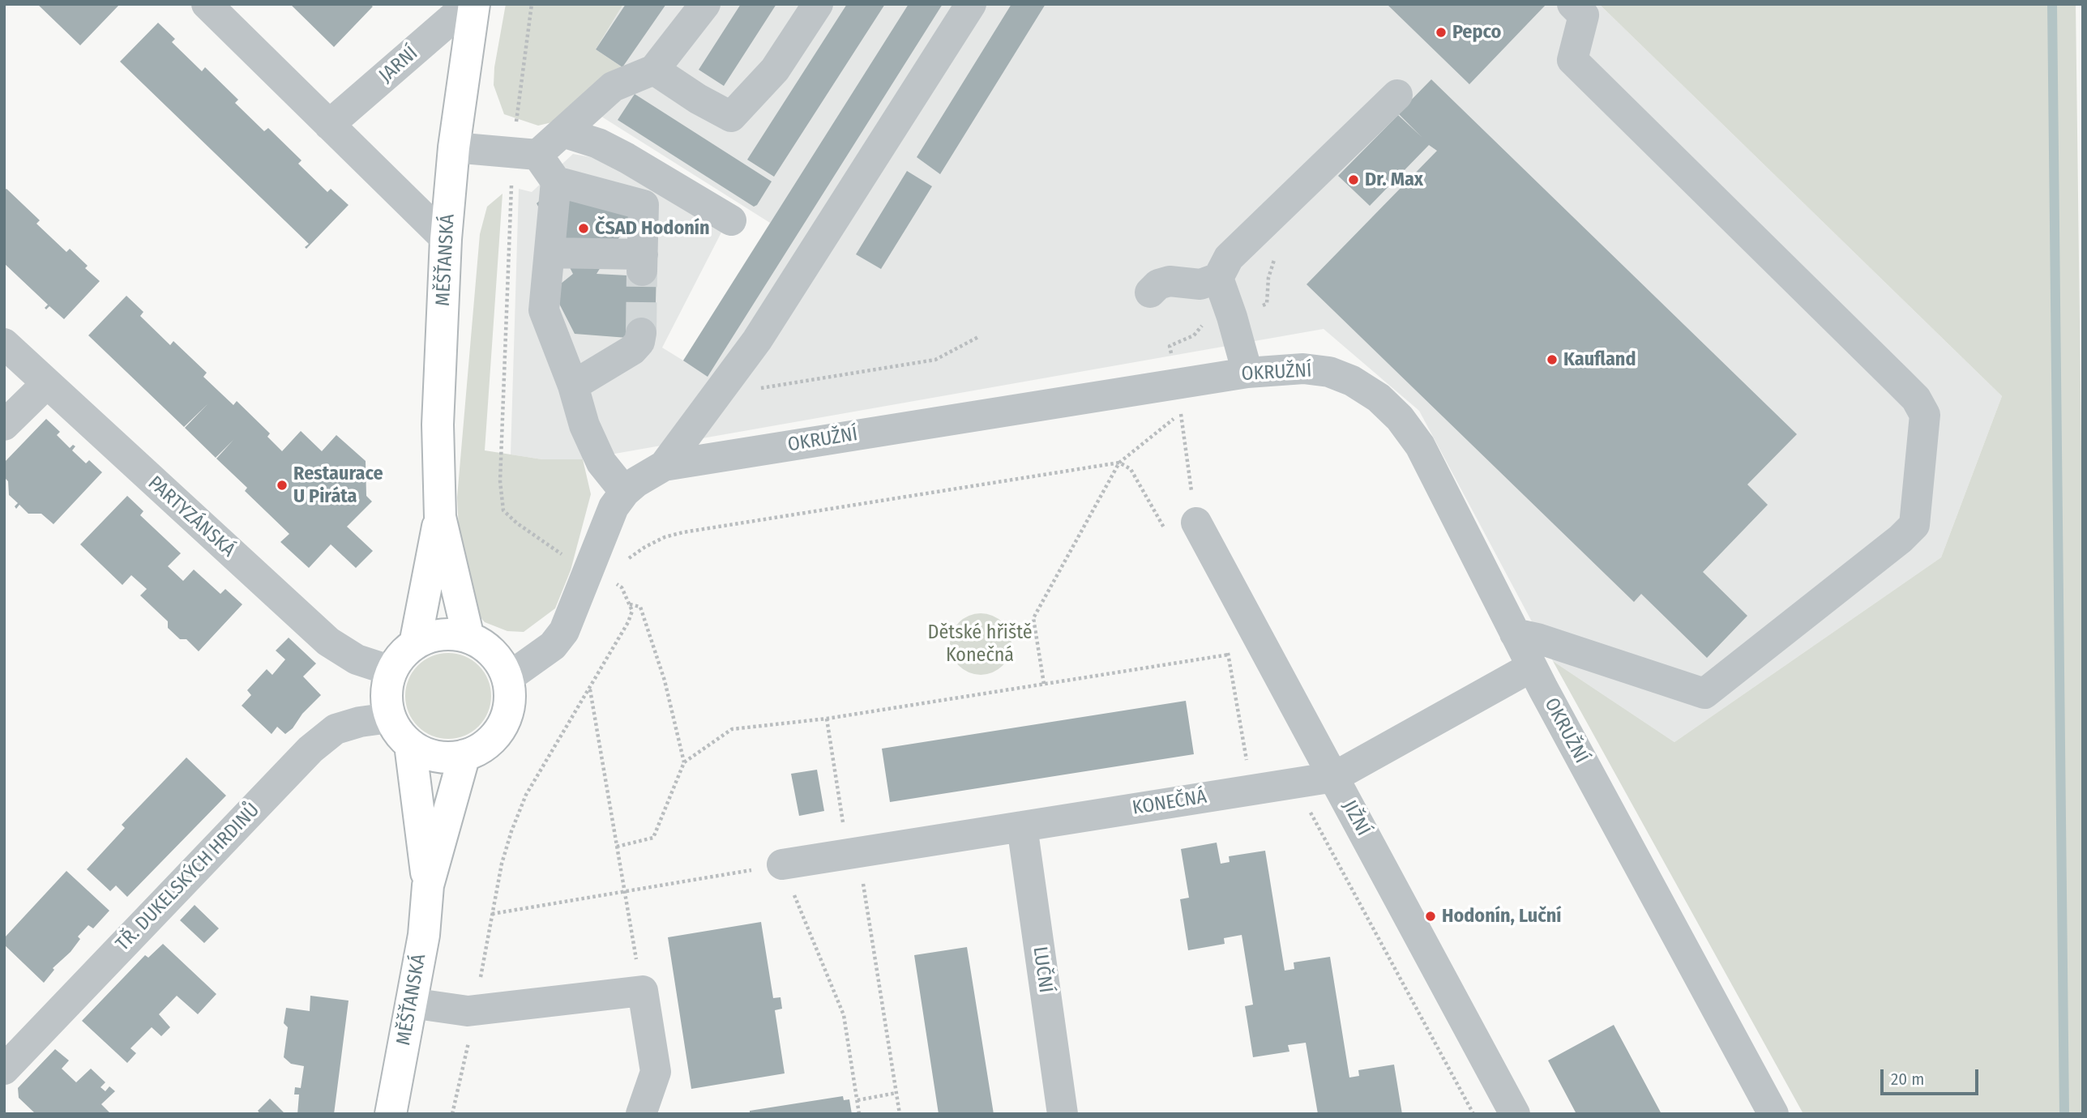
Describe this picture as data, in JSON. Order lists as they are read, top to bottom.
{
  "streets": {
    "main road": ["MĚŠŤANSKÁ"],
    "street": [
      "JARNÍ",
      "OKRUŽNÍ",
      "PARTYZÁNSKÁ",
      "KONEČNÁ",
      "JIŽNÍ",
      "TŘ. DUKELSKÝCH HRDINŮ",
      "LUČNÍ"
    ]
  },
  "crossings": [
    ["MĚŠŤANSKÁ", "OKRUŽNÍ"],
    ["MĚŠŤANSKÁ", "PARTYZÁNSKÁ"],
    ["MĚŠŤANSKÁ", "TŘ. DUKELSKÝCH HRDINŮ"],
    ["OKRUŽNÍ", "PARTYZÁNSKÁ"],
    ["OKRUŽNÍ", "KONEČNÁ"],
    ["OKRUŽNÍ", "TŘ. DUKELSKÝCH HRDINŮ"],
    ["PARTYZÁNSKÁ", "TŘ. DUKELSKÝCH HRDINŮ"],
    ["KONEČNÁ", "JIŽNÍ"],
    ["KONEČNÁ", "LUČNÍ"]
  ],
  "parks": ["Dětské hřiště Konečná"],
  "places": [
    "Pepco",
    "Dr. Max",
    "ČSAD Hodonín",
    "Kaufland",
    "Restaurace U Piráta",
    "Hodonín, Luční"
  ],
  "scale_bar": "20 m"
}
